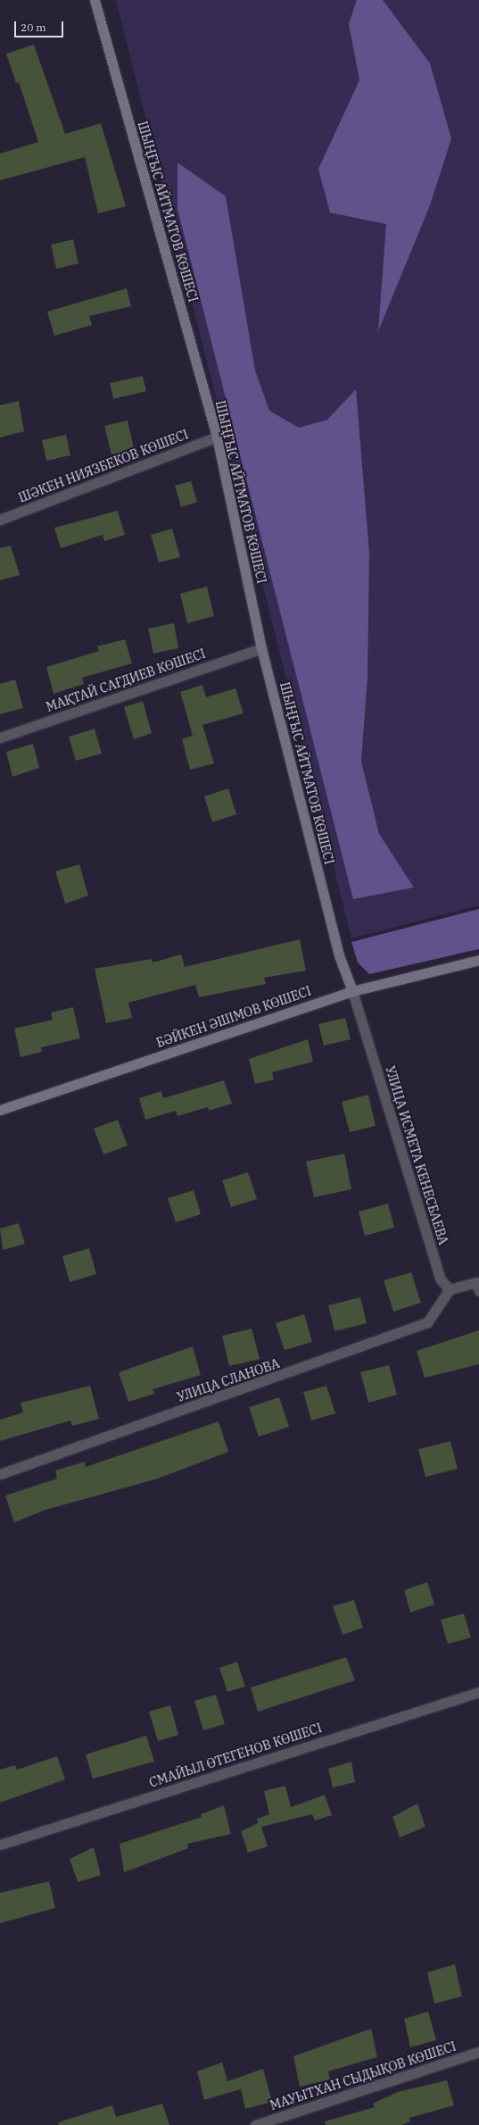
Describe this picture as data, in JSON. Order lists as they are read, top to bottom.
{
  "streets": {
    "main road": ["ШЫҢҒЫС АЙТМАТОВ КӨШЕСІ", "БӘЙКЕН ӘШІМОВ КӨШЕСІ"],
    "street": [
      "ШӘКЕН НИЯЗБЕКОВ КӨШЕСІ",
      "МАҚТАЙ САҒДИЕВ КӨШЕСІ",
      "УЛИЦА ИСМЕТА КЕНЕСБАЕВА",
      "УЛИЦА СЛАНОВА",
      "СМАЙЫЛ ӨТЕГЕНОВ КӨШЕСІ",
      "МАУЫТХАН СЫДЫҚОВ КӨШЕСІ"
    ]
  },
  "crossings": [
    ["ШЫҢҒЫС АЙТМАТОВ КӨШЕСІ", "ШӘКЕН НИЯЗБЕКОВ КӨШЕСІ"],
    ["ШЫҢҒЫС АЙТМАТОВ КӨШЕСІ", "МАҚТАЙ САҒДИЕВ КӨШЕСІ"],
    ["ШЫҢҒЫС АЙТМАТОВ КӨШЕСІ", "БӘЙКЕН ӘШІМОВ КӨШЕСІ"],
    ["ШЫҢҒЫС АЙТМАТОВ КӨШЕСІ", "УЛИЦА ИСМЕТА КЕНЕСБАЕВА"],
    ["БӘЙКЕН ӘШІМОВ КӨШЕСІ", "УЛИЦА ИСМЕТА КЕНЕСБАЕВА"],
    ["УЛИЦА ИСМЕТА КЕНЕСБАЕВА", "УЛИЦА СЛАНОВА"]
  ],
  "scale_bar": "20 m"
}
